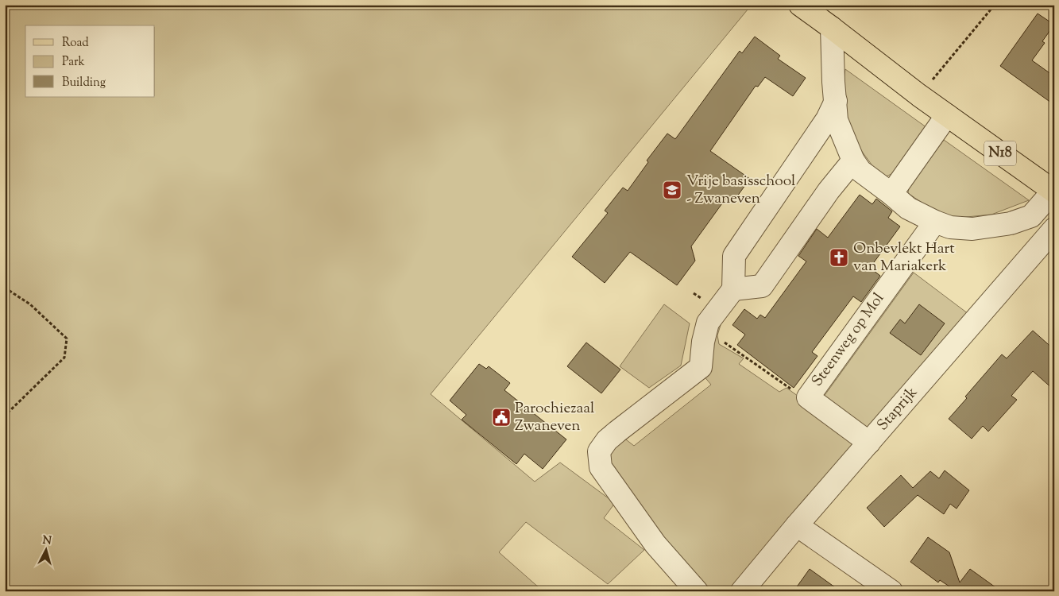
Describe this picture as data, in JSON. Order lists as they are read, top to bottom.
{
  "streets": {
    "main road": ["N18"],
    "street": ["Steenweg op Mol", "Staprijk"]
  },
  "crossings": [
    ["Steenweg op Mol", "Staprijk"]
  ],
  "places": {
    "school or university": ["Vrije basisschool - Zwaneven"],
    "church": ["Onbevlekt Hart van Mariakerk"],
    "public building": ["Parochiezaal Zwaneven"]
  },
  "legend": ["Road", "Park", "Building"],
  "north": "top"
}
